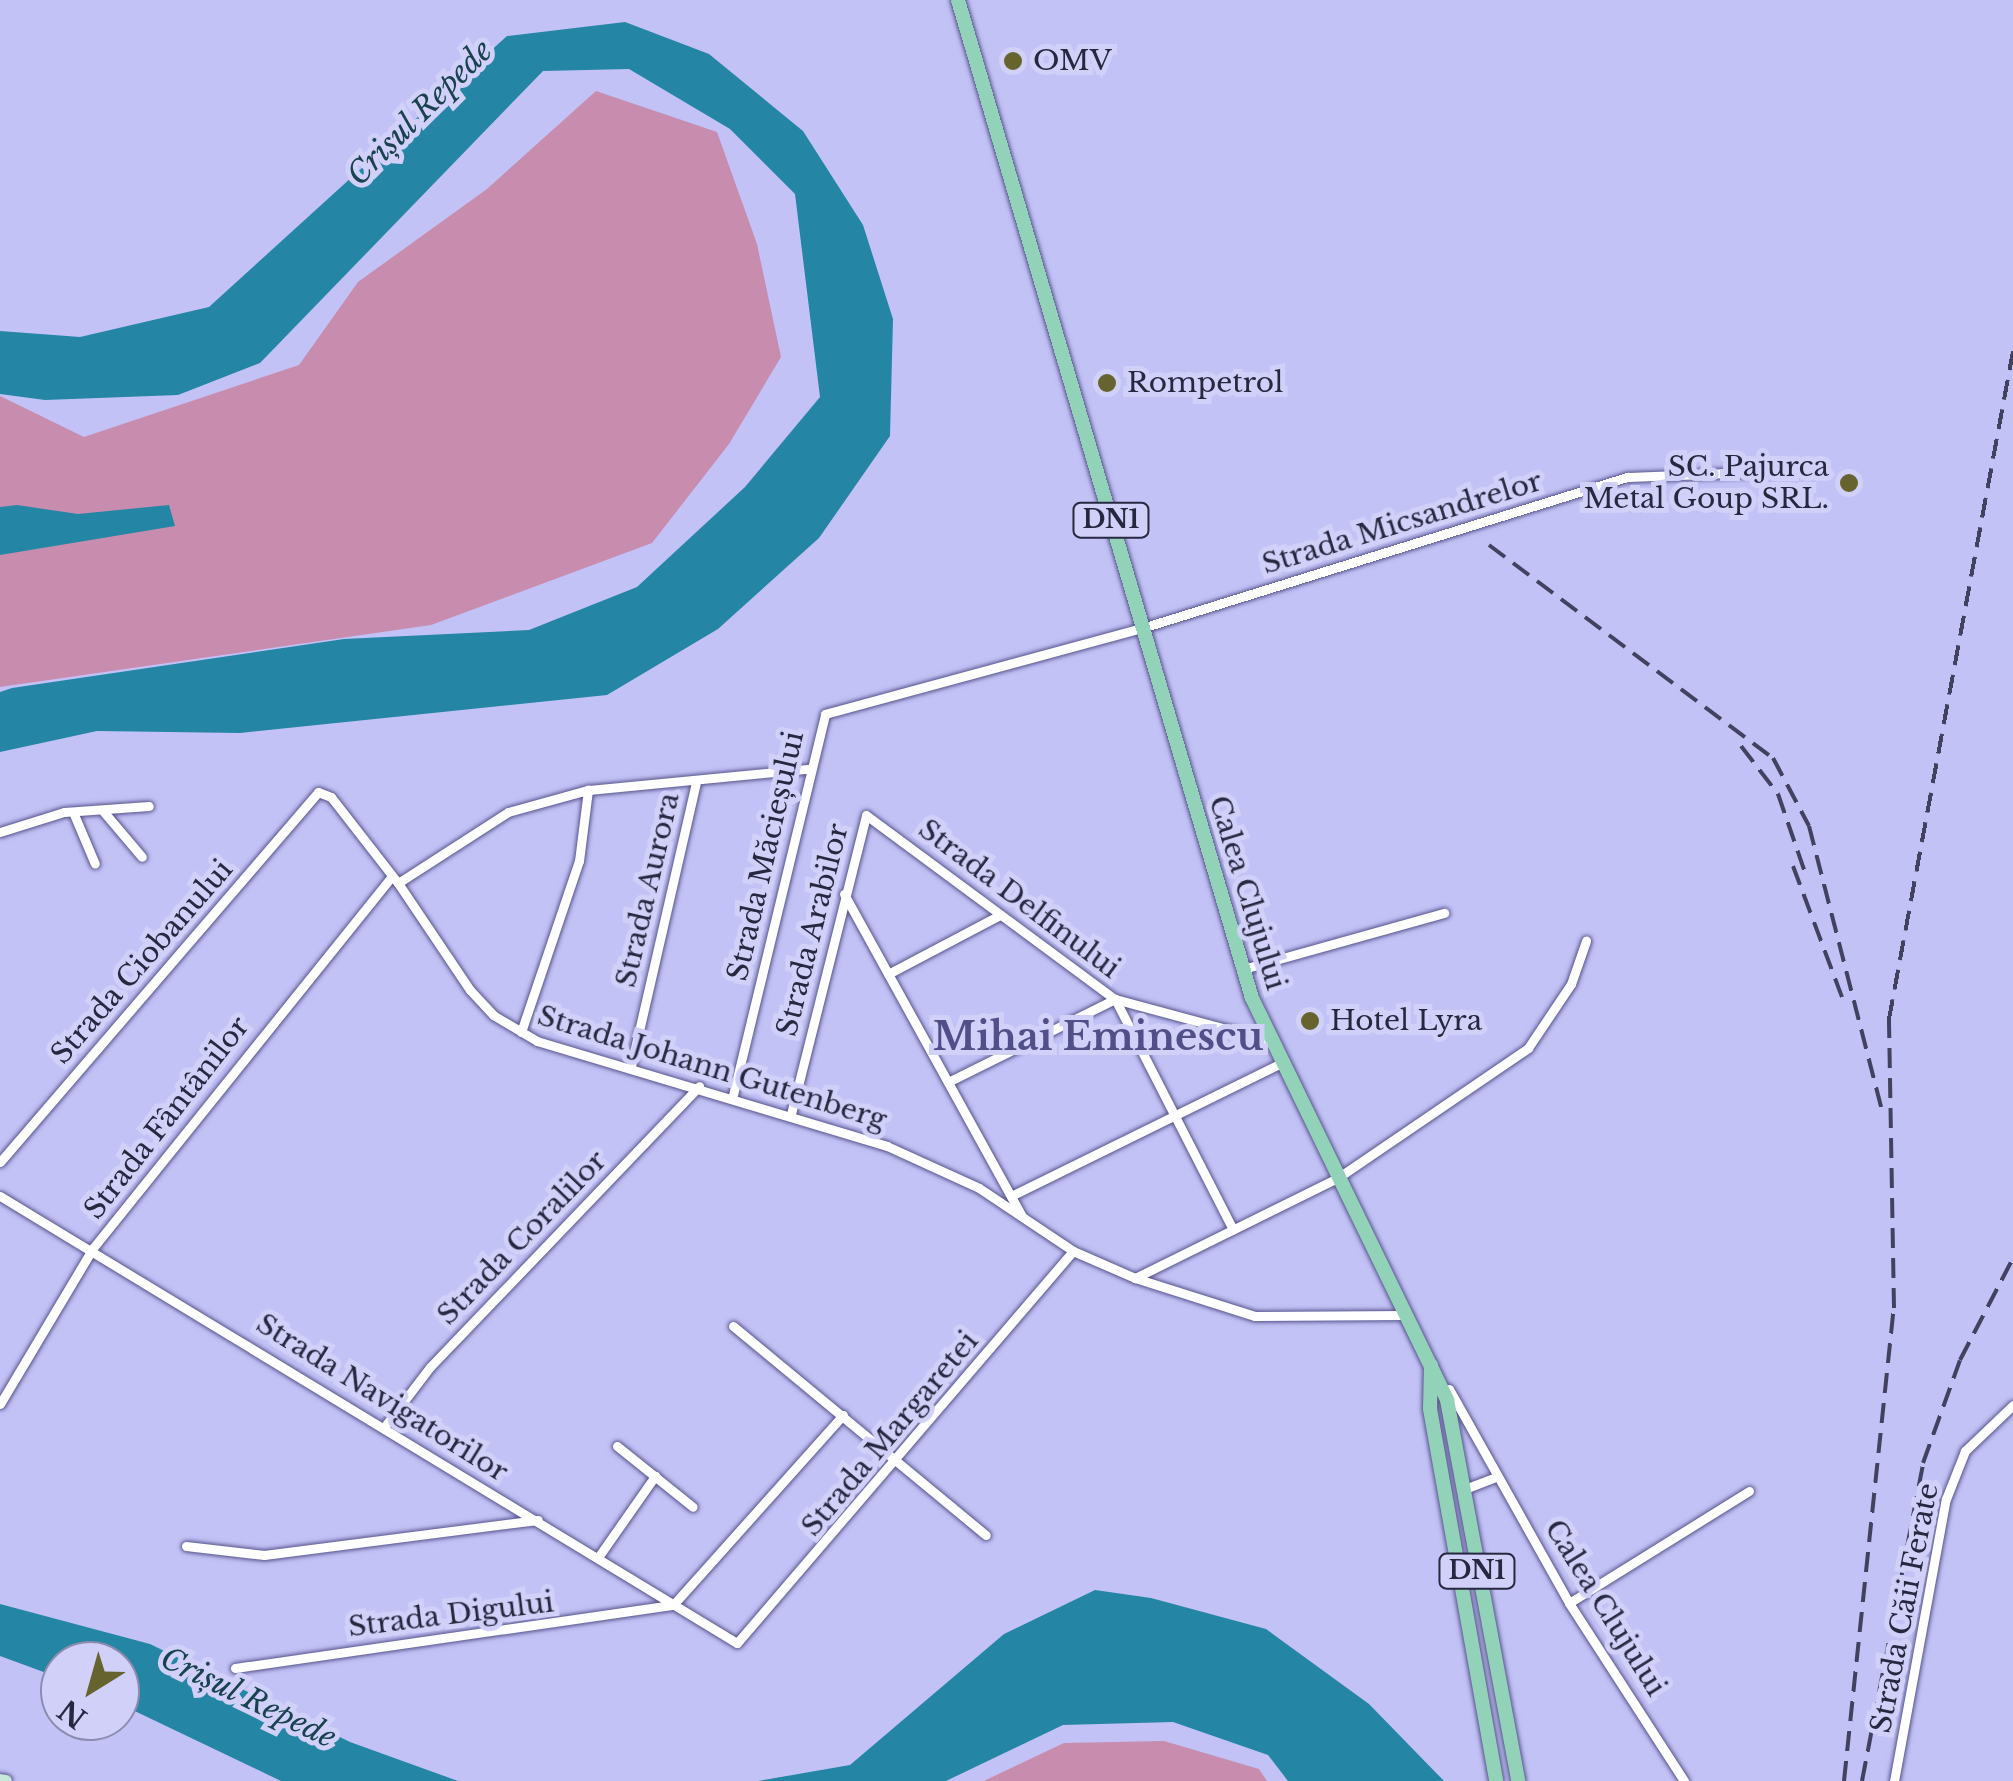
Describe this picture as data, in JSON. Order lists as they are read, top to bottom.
{
  "streets": {
    "main road": ["DN1", "Calea Clujului"],
    "street": [
      "Strada Micsandrelor",
      "Strada Măcieșului",
      "Strada Aurora",
      "Strada Delfinului",
      "Strada Arabilor",
      "Strada Ciobanului",
      "Strada Johann Gutenberg",
      "Strada Fântânilor",
      "Strada Coralilor",
      "Strada Navigatorilor",
      "Strada Margaretei",
      "Strada Căii Ferate",
      "Strada Digului"
    ]
  },
  "crossings": [
    ["DN1", "Calea Clujului"],
    ["Strada Micsandrelor", "Strada Măcieșului"],
    ["Strada Micsandrelor", "Calea Clujului"],
    ["Strada Măcieșului", "Calea Clujului"],
    ["Strada Măcieșului", "Strada Johann Gutenberg"],
    ["Strada Măcieșului", "Strada Fântânilor"],
    ["Strada Aurora", "Strada Johann Gutenberg"],
    ["Strada Aurora", "Strada Fântânilor"],
    ["Calea Clujului", "Strada Delfinului"],
    ["Calea Clujului", "Strada Johann Gutenberg"],
    ["Strada Delfinului", "Strada Arabilor"],
    ["Strada Arabilor", "Strada Johann Gutenberg"],
    ["Strada Ciobanului", "Strada Johann Gutenberg"],
    ["Strada Johann Gutenberg", "Strada Fântânilor"],
    ["Strada Johann Gutenberg", "Strada Coralilor"],
    ["Strada Johann Gutenberg", "Strada Margaretei"],
    ["Strada Fântânilor", "Strada Navigatorilor"],
    ["Strada Coralilor", "Strada Navigatorilor"],
    ["Strada Navigatorilor", "Strada Margaretei"],
    ["Strada Navigatorilor", "Strada Digului"]
  ],
  "districts": ["Mihai Eminescu"],
  "water": ["Crișul Repede"],
  "places": [
    "OMV",
    "Rompetrol",
    "SC. Pajurca Metal Goup SRL.",
    "Hotel Lyra"
  ],
  "north": "bottom left"
}
